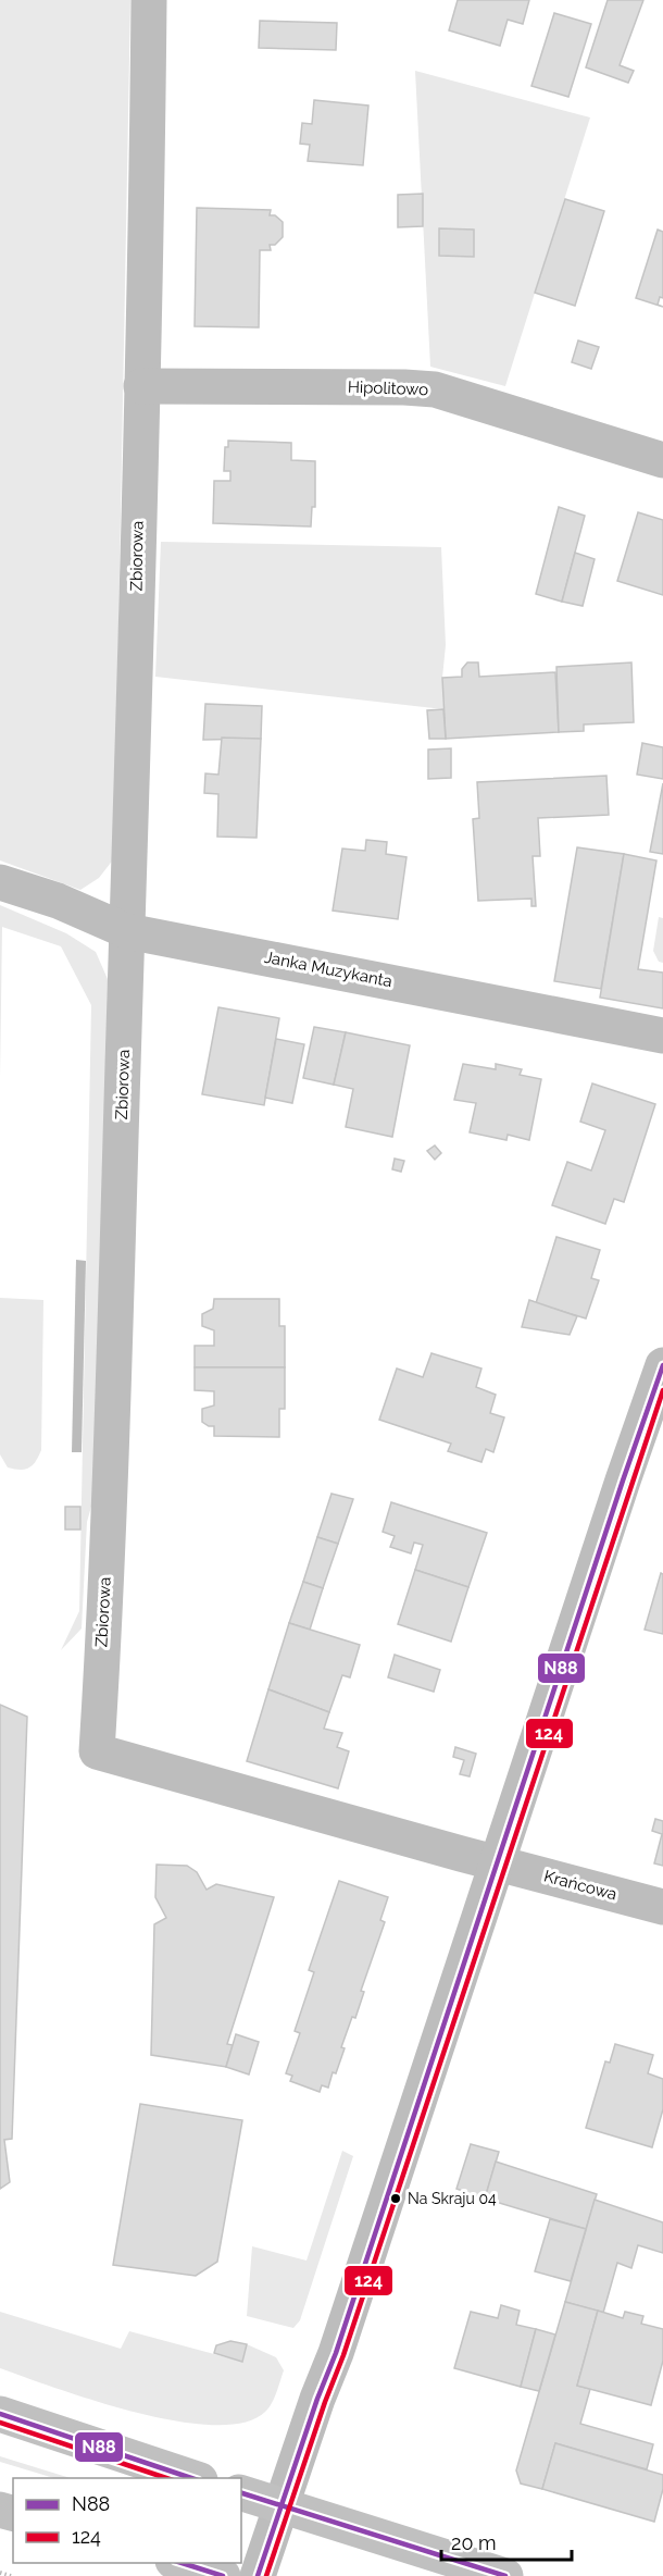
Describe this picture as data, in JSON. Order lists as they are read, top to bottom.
{
  "streets": {
    "street": [
      "Hipolitowo",
      "Zbiorowa",
      "Janka Muzykanta",
      "Krańcowa"
    ]
  },
  "crossings": [
    ["Hipolitowo", "Zbiorowa"],
    ["Zbiorowa", "Janka Muzykanta"],
    ["Zbiorowa", "Krańcowa"]
  ],
  "places": ["Na Skraju 04"],
  "lines": ["transit line N88", "transit line 124"],
  "legend": ["N88", "124"],
  "scale_bar": "20 m"
}
